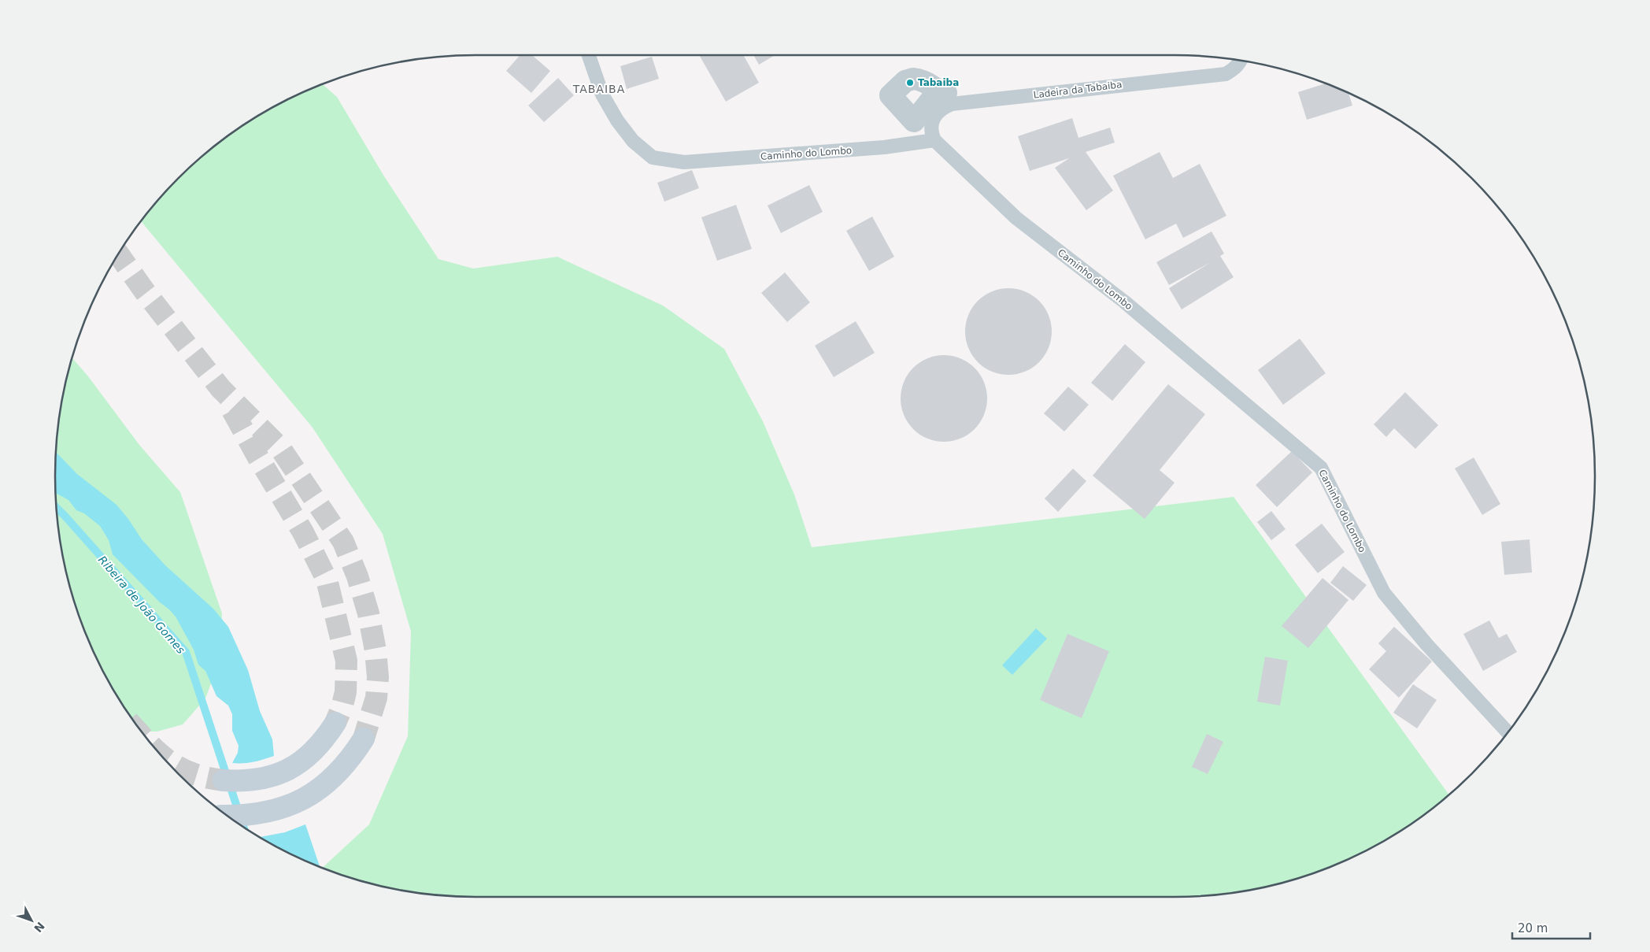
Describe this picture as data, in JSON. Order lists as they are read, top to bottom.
{
  "streets": {
    "lane": ["Ladeira da Tabaiba", "Caminho do Lombo"]
  },
  "crossings": [
    ["Ladeira da Tabaiba", "Caminho do Lombo"]
  ],
  "districts": ["TABAIBA"],
  "water": ["Ribeira de João Gomes"],
  "places": ["Tabaiba"],
  "scale_bar": "20 m",
  "north": "bottom right"
}
